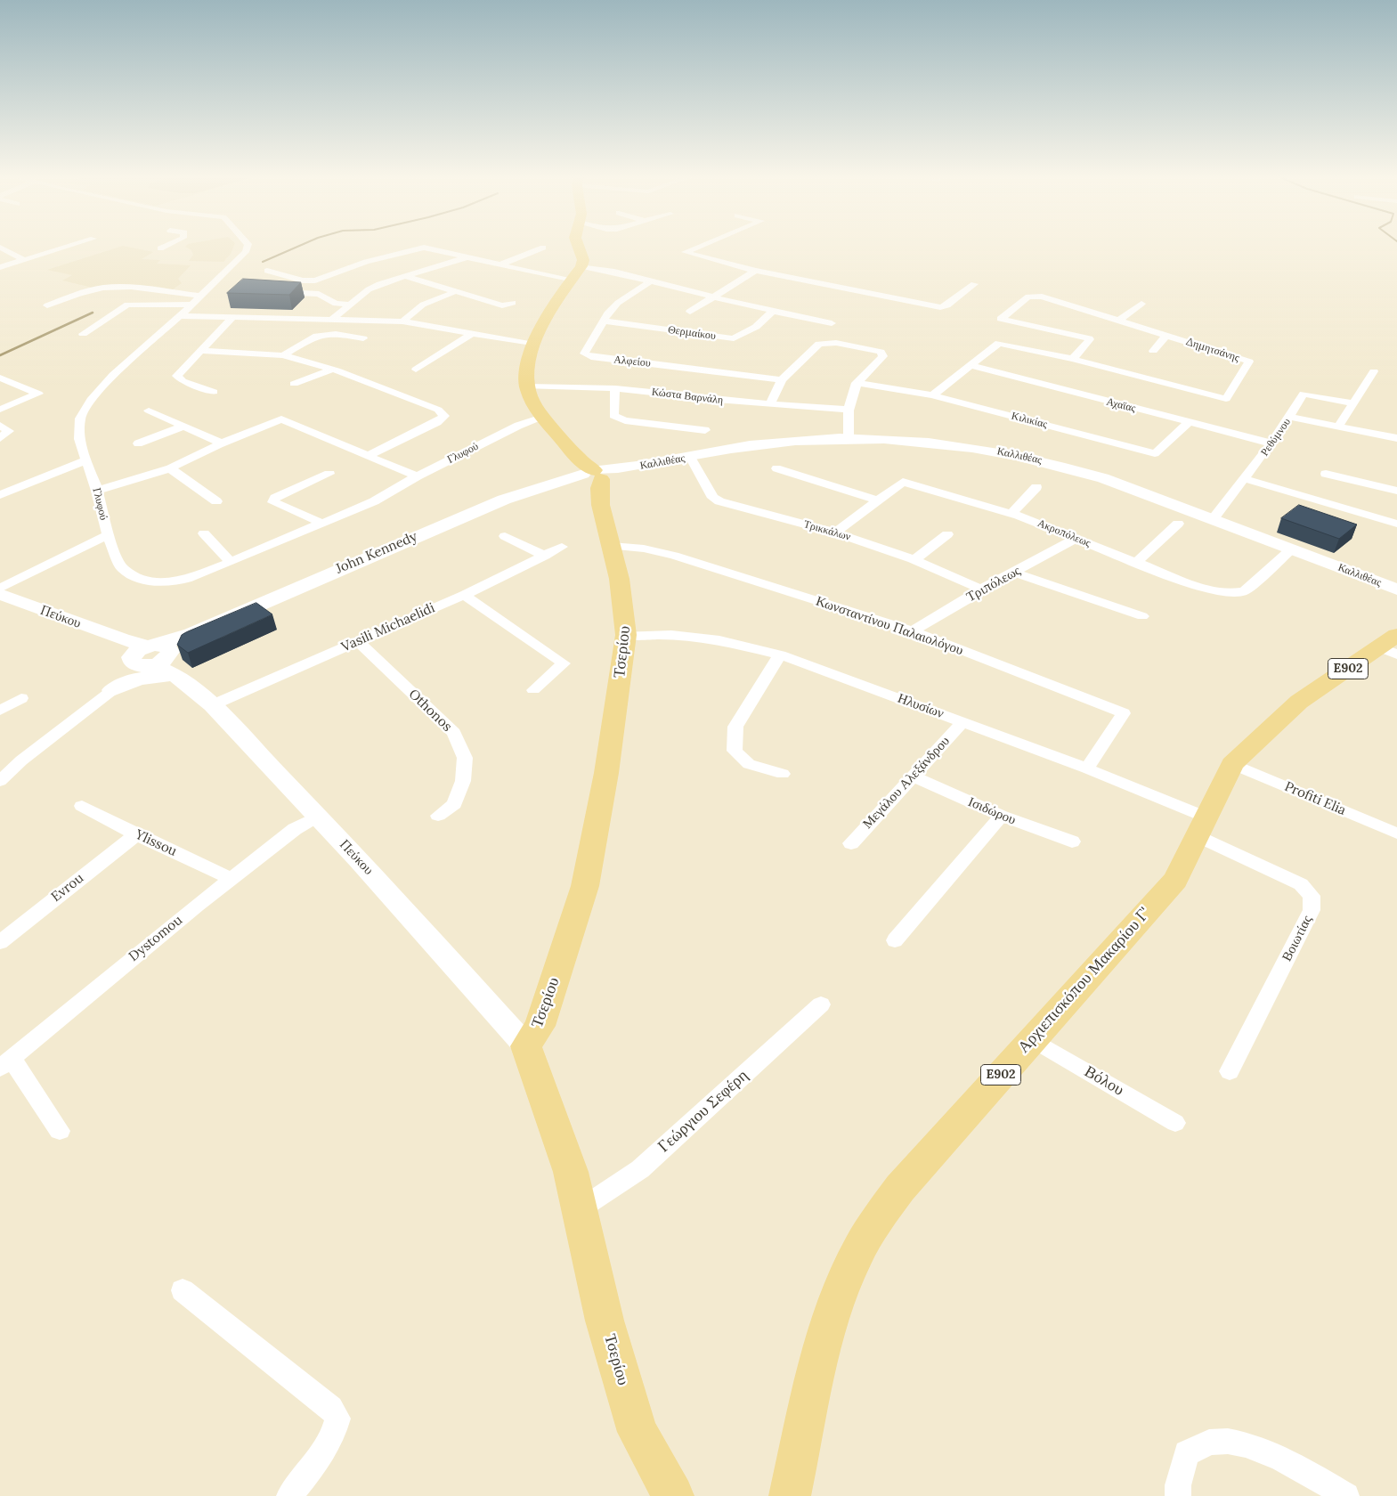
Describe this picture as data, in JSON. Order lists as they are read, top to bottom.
{
  "streets": {
    "main road": ["Τσερίου", "E902", "Αρχιεπισκόπου Μακαρίου Γ'"],
    "street": [
      "Θερμαίκου",
      "Δημητσάνης",
      "Αλφείου",
      "Κώστα Βαρνάλη",
      "Αχαϊας",
      "Κιλικίας",
      "Ρεθύμνου",
      "Γλυφού",
      "Καλλιθέας",
      "Τρικκάλων",
      "Ακροπόλεως",
      "John Kennedy",
      "Τριπόλεως",
      "Πεύκου",
      "Κωνσταντίνου Παλαιολόγου",
      "Vasili Michaelidi",
      "Ηλυσίων",
      "Othonos",
      "Μεγάλου Αλεξάνδρου",
      "Profiti Elia",
      "Ισιδώρου",
      "Ylissou",
      "Evrou",
      "Dystomou",
      "Βοιωτίας",
      "Βόλου",
      "Γεώργιου Σεφέρη"
    ]
  },
  "crossings": [
    ["Θερμαίκου", "Αλφείου"],
    ["Κώστα Βαρνάλη", "Τσερίου"],
    ["Αχαϊας", "Κιλικίας"],
    ["Αχαϊας", "Ρεθύμνου"],
    ["Ρεθύμνου", "Καλλιθέας"],
    ["Γλυφού", "Τσερίου"],
    ["Καλλιθέας", "Τρικκάλων"],
    ["Καλλιθέας", "Ακροπόλεως"],
    ["Καλλιθέας", "John Kennedy"],
    ["Καλλιθέας", "Τσερίου"],
    ["Τρικκάλων", "Ακροπόλεως"],
    ["Τρικκάλων", "Τριπόλεως"],
    ["Ακροπόλεως", "Τριπόλεως"],
    ["John Kennedy", "Πεύκου"],
    ["John Kennedy", "Τσερίου"],
    ["Τριπόλεως", "Κωνσταντίνου Παλαιολόγου"],
    ["Πεύκου", "Vasili Michaelidi"],
    ["Πεύκου", "Τσερίου"],
    ["Πεύκου", "Dystomou"],
    ["Κωνσταντίνου Παλαιολόγου", "Τσερίου"],
    ["Κωνσταντίνου Παλαιολόγου", "Ηλυσίων"],
    ["Vasili Michaelidi", "Othonos"],
    ["Τσερίου", "Ηλυσίων"],
    ["Τσερίου", "Γεώργιου Σεφέρη"],
    ["Ηλυσίων", "Μεγάλου Αλεξάνδρου"],
    ["Ηλυσίων", "Βοιωτίας"],
    ["Ηλυσίων", "Αρχιεπισκόπου Μακαρίου Γ'"],
    ["Μεγάλου Αλεξάνδρου", "Ισιδώρου"],
    ["Profiti Elia", "Αρχιεπισκόπου Μακαρίου Γ'"],
    ["Ylissou", "Evrou"],
    ["Ylissou", "Dystomou"],
    ["Βοιωτίας", "Αρχιεπισκόπου Μακαρίου Γ'"],
    ["Αρχιεπισκόπου Μακαρίου Γ'", "Βόλου"]
  ]
}
